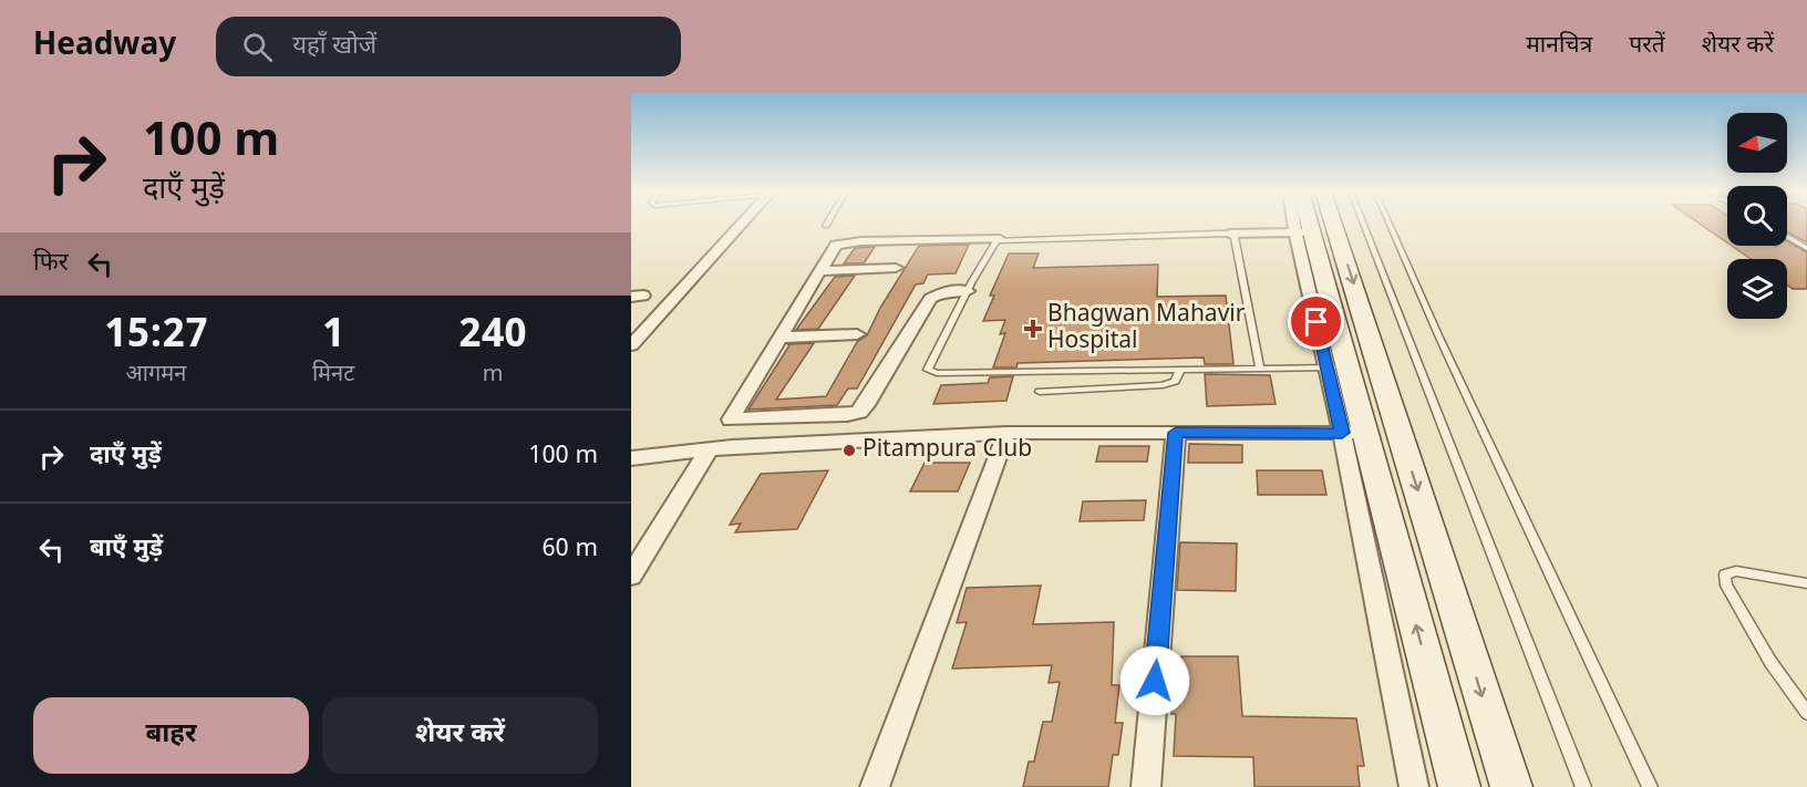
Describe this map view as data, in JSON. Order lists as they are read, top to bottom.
{
  "places": {
    "health": ["Bhagwan Mahavir Hospital"],
    "other": ["Pitampura Club"]
  },
  "north": "left",
  "page": {
    "header": "Headway",
    "search": "यहाँ खोजें",
    "nav": ["मानचित्र", "परतें", "शेयर करें"],
    "turn": ["100 m", "दाएँ मुड़ें"],
    "then": "फिर",
    "eta": [
      "15:27",
      "आगमन",
      "1",
      "मिनट",
      "240",
      "m"
    ],
    "list": [
      {
        "name": "दाएँ मुड़ें",
        "value": "100 m"
      },
      {
        "name": "बाएँ मुड़ें",
        "value": "60 m"
      }
    ],
    "buttons": ["बाहर", "शेयर करें"]
  }
}
